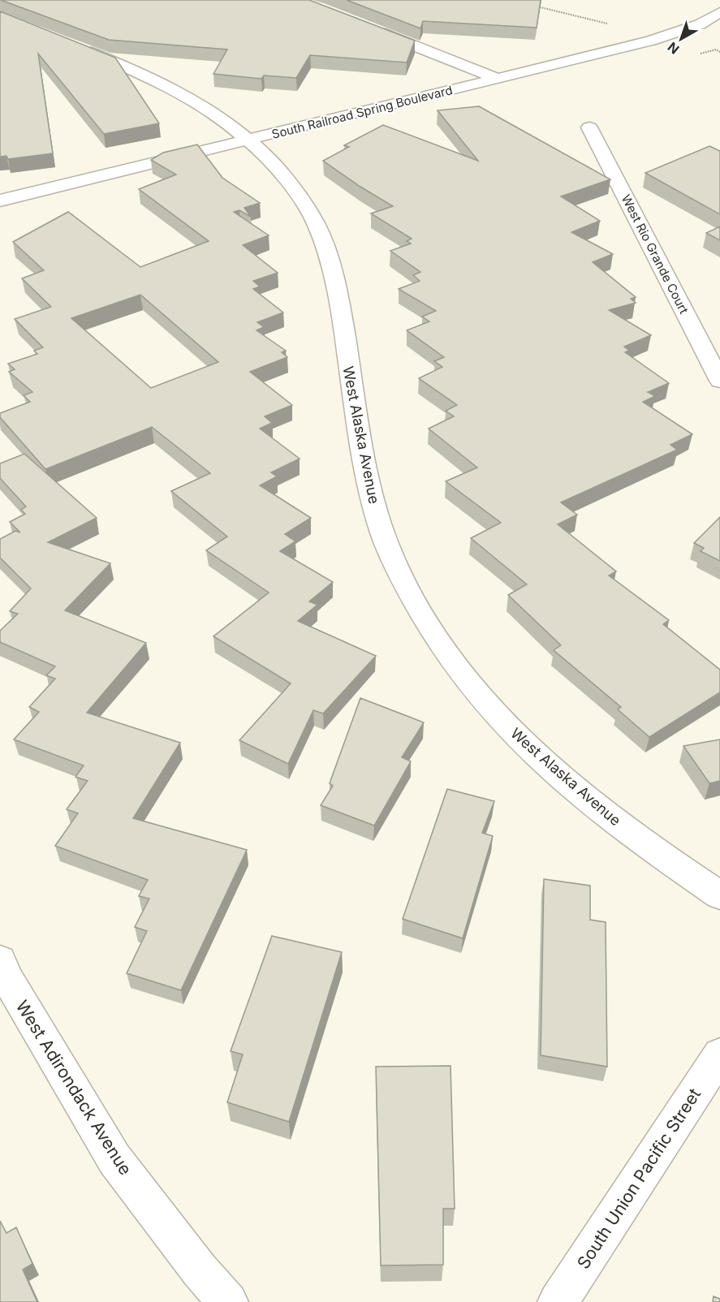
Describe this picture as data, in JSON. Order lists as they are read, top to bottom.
{
  "streets": {
    "street": [
      "South Railroad Spring Boulevard",
      "West Rio Grande Court",
      "West Alaska Avenue",
      "West Adirondack Avenue",
      "South Union Pacific Street"
    ]
  },
  "crossings": [
    ["South Railroad Spring Boulevard", "West Alaska Avenue"]
  ],
  "north": "bottom left"
}
